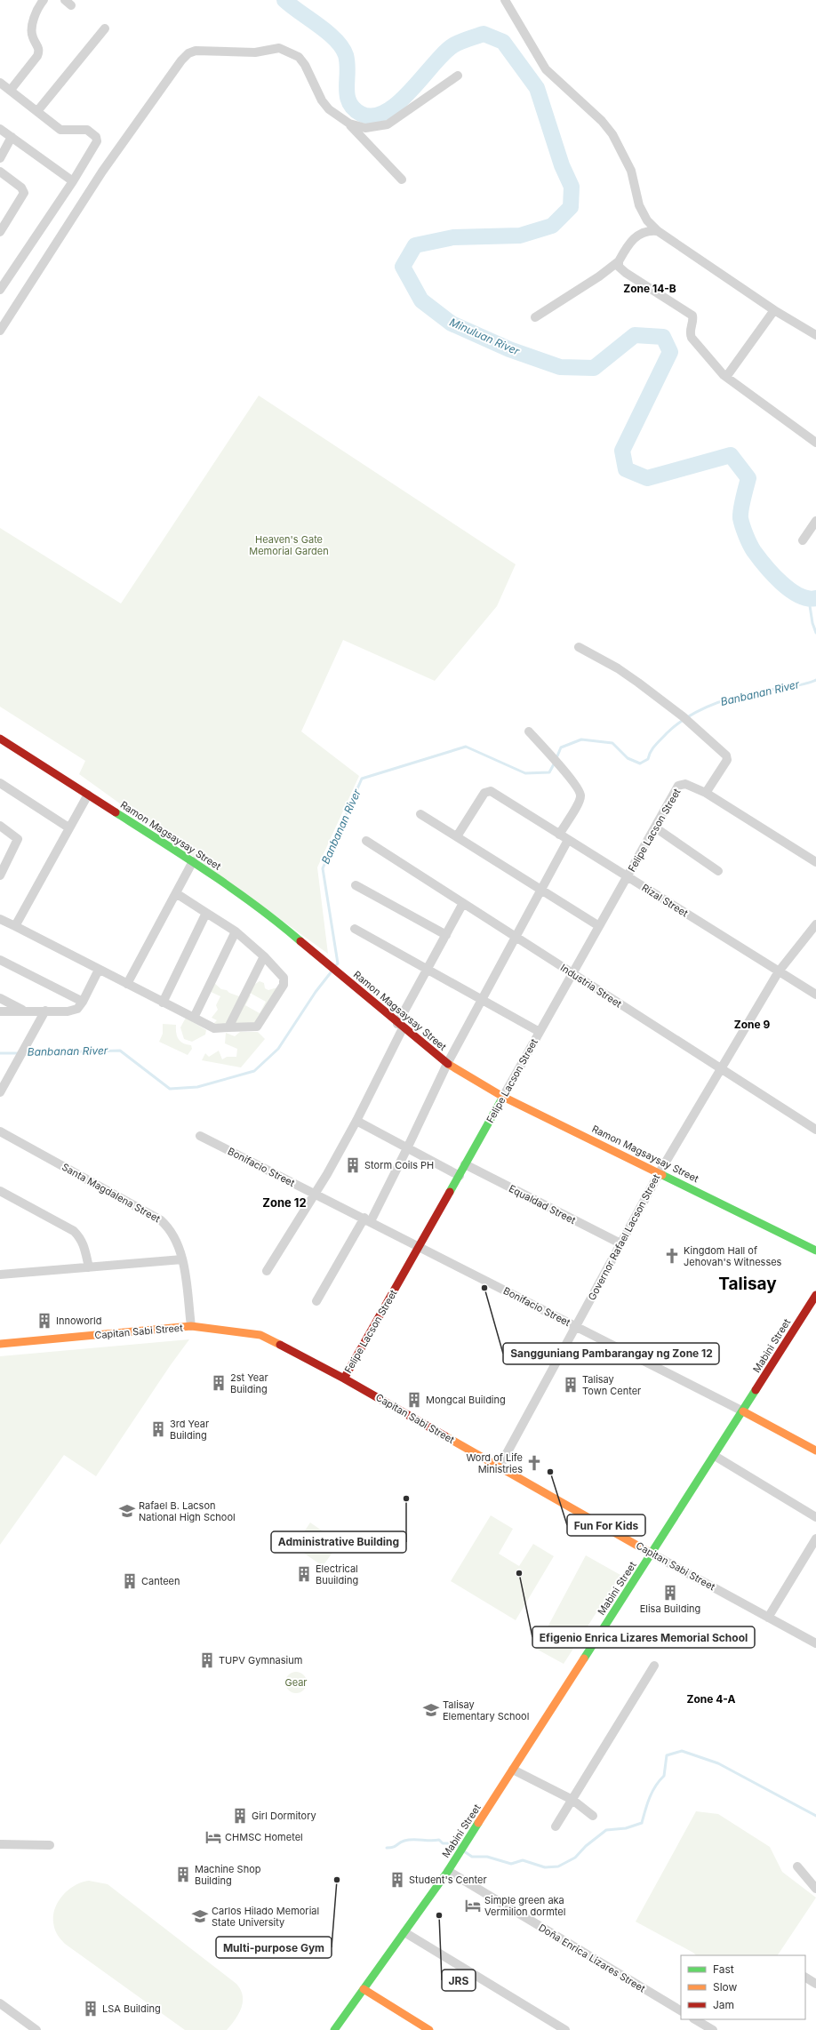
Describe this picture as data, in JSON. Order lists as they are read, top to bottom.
{
  "streets": {
    "main road": [
      "Felipe Lacson Street",
      "Ramon Magsaysay Street",
      "Bonifacio Street",
      "Capitan Sabi Street",
      "Mabini Street"
    ],
    "street": [
      "Rizal Street",
      "Industria Street",
      "Santa Magdalena Street",
      "Equaldad Street",
      "Governor Rafael Lacson Street",
      "Doña Enrica Lizares Street"
    ]
  },
  "crossings": [
    ["Felipe Lacson Street", "Ramon Magsaysay Street"],
    ["Felipe Lacson Street", "Rizal Street"],
    ["Felipe Lacson Street", "Industria Street"],
    ["Felipe Lacson Street", "Bonifacio Street"],
    ["Felipe Lacson Street", "Equaldad Street"],
    ["Felipe Lacson Street", "Capitan Sabi Street"],
    ["Ramon Magsaysay Street", "Governor Rafael Lacson Street"],
    ["Rizal Street", "Governor Rafael Lacson Street"],
    ["Industria Street", "Governor Rafael Lacson Street"],
    ["Bonifacio Street", "Governor Rafael Lacson Street"],
    ["Bonifacio Street", "Mabini Street"],
    ["Santa Magdalena Street", "Capitan Sabi Street"],
    ["Equaldad Street", "Governor Rafael Lacson Street"],
    ["Governor Rafael Lacson Street", "Capitan Sabi Street"],
    ["Capitan Sabi Street", "Mabini Street"],
    ["Mabini Street", "Doña Enrica Lizares Street"]
  ],
  "districts": [
    "Zone 14-B",
    "Zone 9",
    "Zone 12",
    "Talisay",
    "Zone 4-A"
  ],
  "water": ["Minuluan River", "Banbanan River"],
  "parks": ["Heaven's Gate Memorial Garden", "Gear"],
  "places": {
    "building": [
      "Storm Coils PH",
      "Innoworld",
      "2st Year Building",
      "Talisay Town Center",
      "Mongcal Building",
      "3rd Year Building",
      "Electrical Buuilding",
      "Canteen",
      "Elisa Building",
      "TUPV Gymnasium",
      "Girl Dormitory",
      "Machine Shop Building",
      "Student's Center",
      "LSA Building"
    ],
    "church": ["Kingdom Hall of Jehovah's Witnesses", "Word of Life Ministries"],
    "other": [
      "Sangguniang Pambarangay ng Zone 12",
      "Fun For Kids",
      "Administrative Building",
      "Efigenio Enrica Lizares Memorial School",
      "Multi-purpose Gym",
      "JRS"
    ],
    "school or university": ["Rafael B. Lacson National High School", "Talisay Elementary School", "Carlos Hilado Memorial State University"],
    "hotel": ["CHMSC Hometel", "Simple green aka Vermilion dormtel"]
  },
  "legend": ["Fast", "Slow", "Jam"]
}
